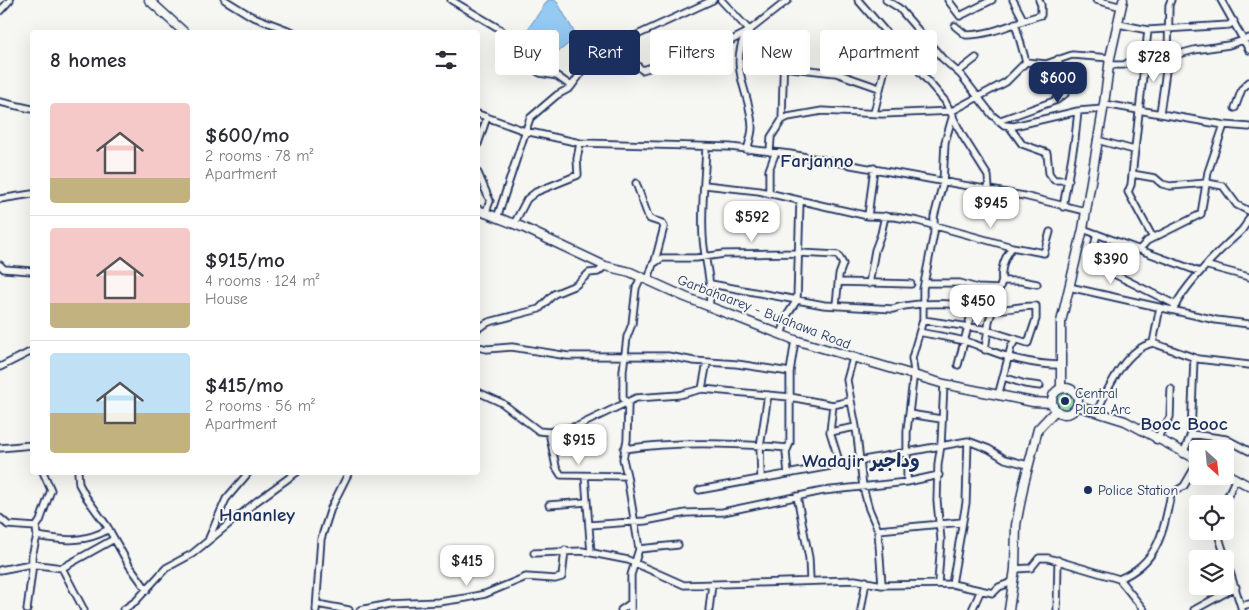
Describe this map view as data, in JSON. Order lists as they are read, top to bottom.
{
  "streets": {
    "main road": ["Garbahaarey - Bulahawa Road"]
  },
  "districts": [
    "Farjanno",
    "Booc Booc",
    "Wadajir وداجير",
    "Hananley"
  ],
  "places": ["Central Plaza Arc", "Police Station"],
  "north": "bottom right",
  "page": {
    "chip": [
      "Buy",
      "Rent",
      "Filters",
      "New",
      "Apartment"
    ],
    "heading": "8 homes",
    "price": [
      "$728",
      "$600",
      "$945",
      "$592",
      "$390",
      "$450",
      "$915",
      "$415"
    ],
    "list": [
      {
        "name": "$600/mo",
        "note": "2 rooms · 78 m² · Apartment"
      },
      {
        "name": "$915/mo",
        "note": "4 rooms · 124 m² · House"
      },
      {
        "name": "$415/mo",
        "note": "2 rooms · 56 m² · Apartment"
      }
    ]
  }
}
